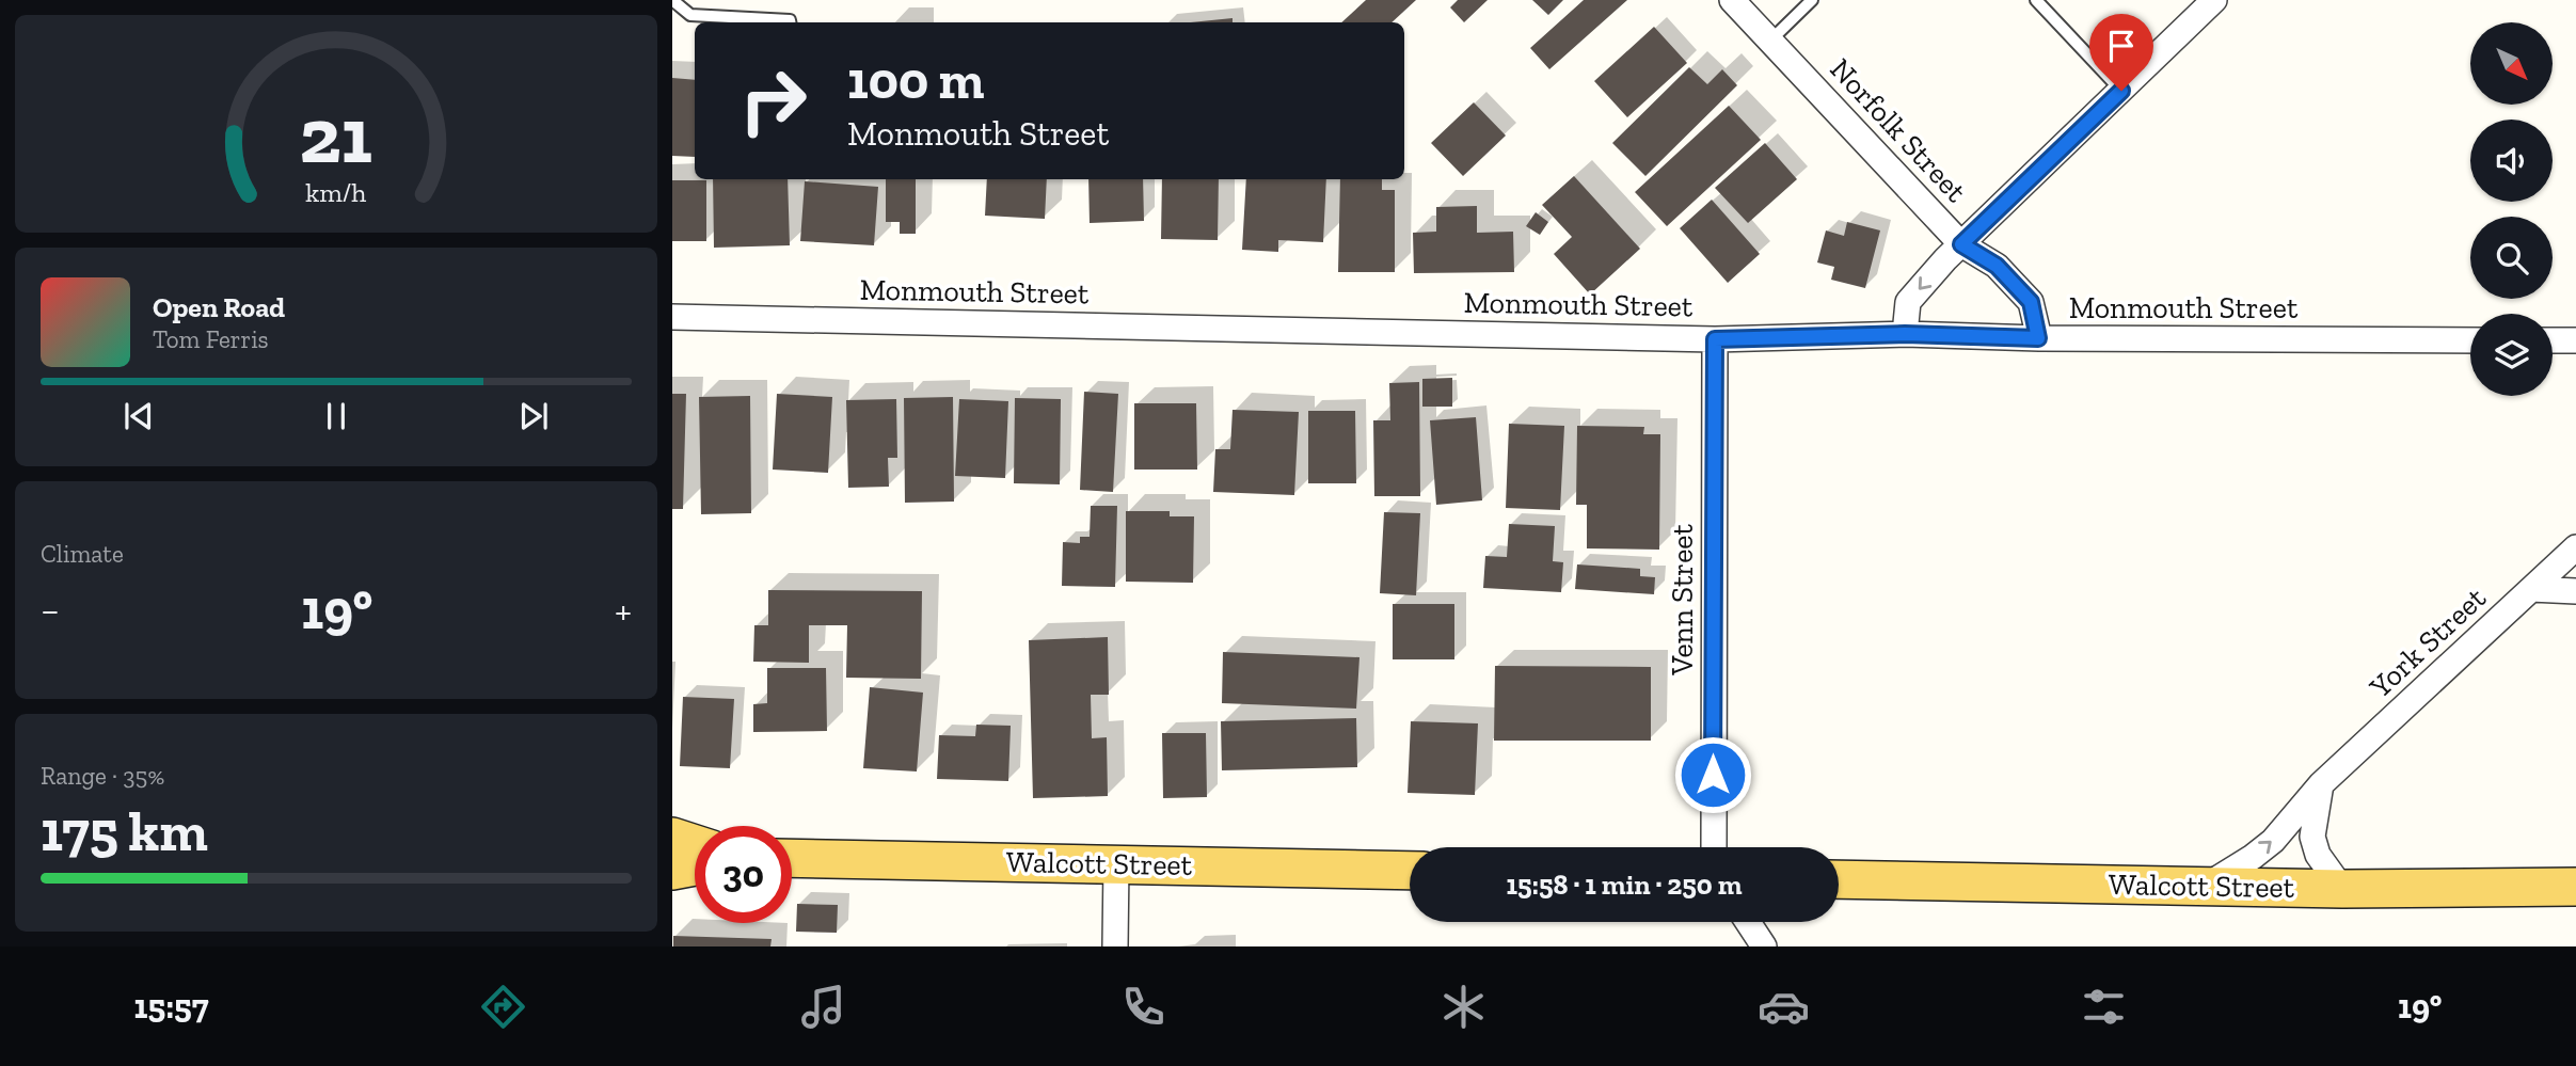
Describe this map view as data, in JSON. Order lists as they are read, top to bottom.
{
  "streets": {
    "main road": ["Walcott Street"],
    "street": [
      "Norfolk Street",
      "Monmouth Street",
      "Venn Street",
      "York Street"
    ]
  },
  "crossings": [
    ["Norfolk Street", "Monmouth Street"],
    ["Monmouth Street", "Venn Street"],
    ["York Street", "Walcott Street"]
  ],
  "north": "bottom right",
  "page": {
    "turn": ["100 m", "Monmouth Street"],
    "song": ["Open Road", "Tom Ferris"],
    "tile": [
      "Climate",
      ["Range · 35%", "175 km"]
    ],
    "heat": ["−", "19°", "+"],
    "limit": "30",
    "trip": "15:58 · 1 min · 250 m",
    "tabs": ["15:57", "19°"],
    "gauge": ["21", "km/h"]
  }
}
